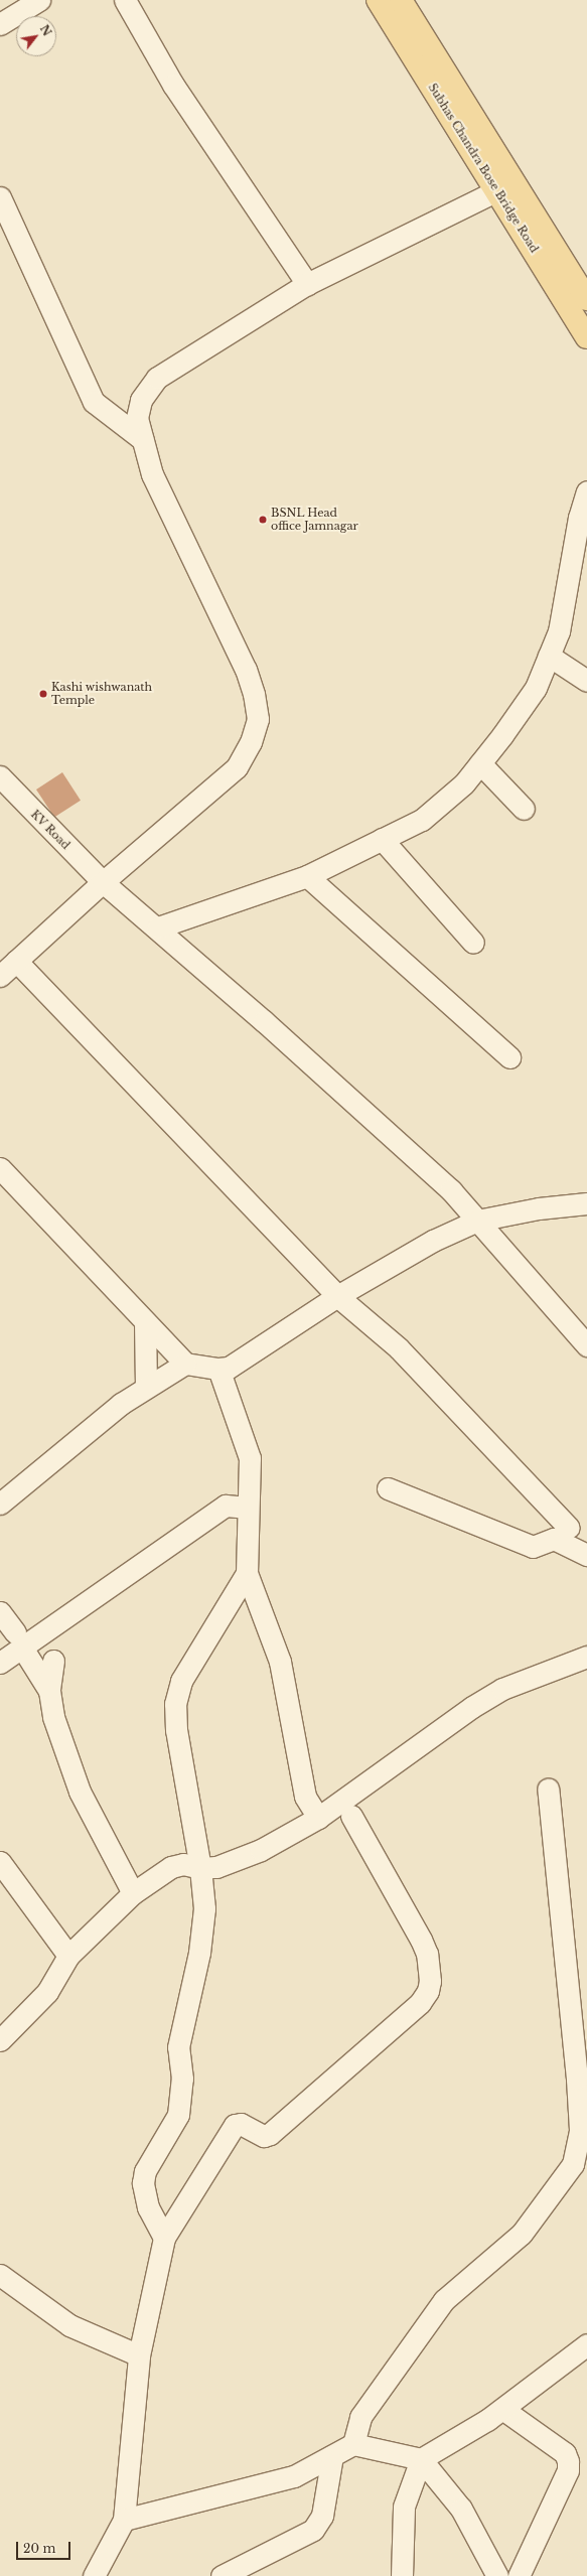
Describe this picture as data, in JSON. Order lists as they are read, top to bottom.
{
  "streets": {
    "main road": ["Subhas Chandra Bose Bridge Road"],
    "street": ["KV Road"]
  },
  "places": ["BSNL Head office Jamnagar", "Kashi wishwanath Temple"],
  "scale_bar": "20 m",
  "north": "top right"
}
